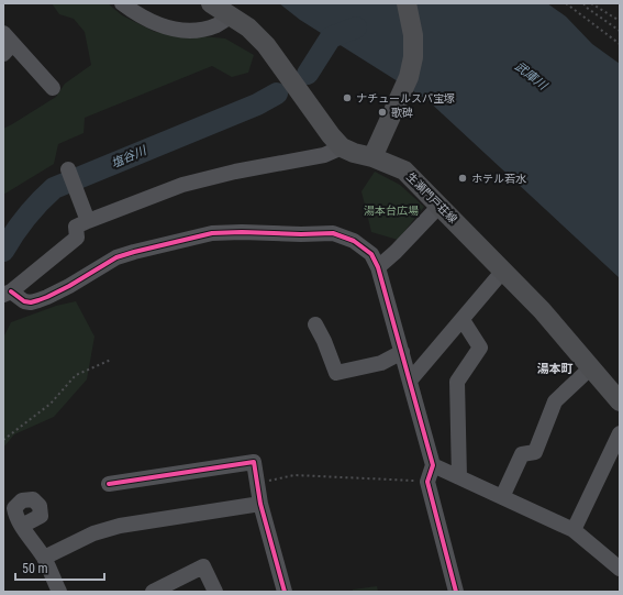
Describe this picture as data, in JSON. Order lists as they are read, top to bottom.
{
  "streets": {
    "main road": ["生瀬門戸荘線"]
  },
  "districts": ["湯本町"],
  "water": ["武庫川", "塩谷川"],
  "parks": ["湯本台広場"],
  "places": ["ナチュールスパ宝塚", "歌碑", "ホテル若水"],
  "scale_bar": "50 m"
}
